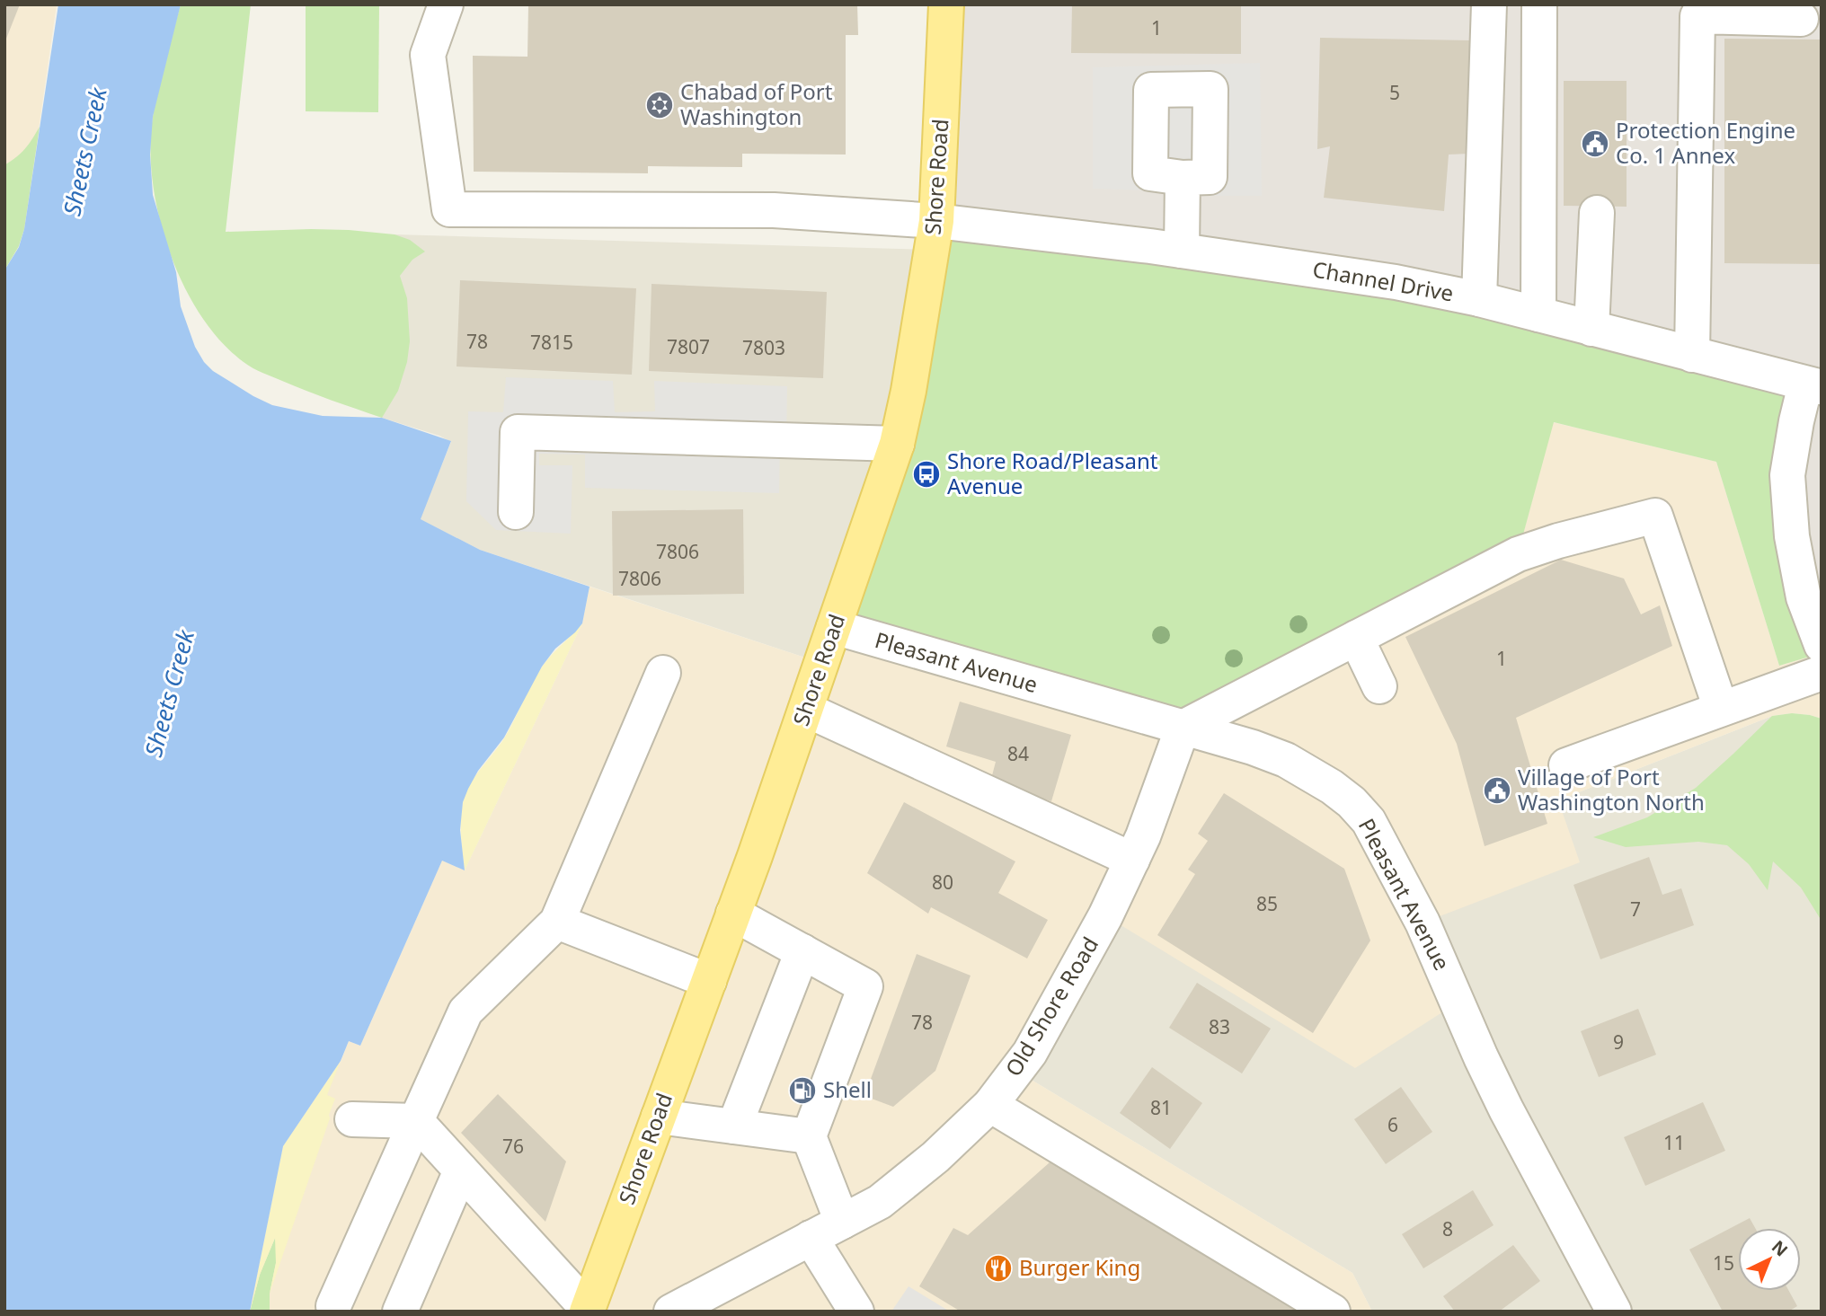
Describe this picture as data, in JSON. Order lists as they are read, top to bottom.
{
  "streets": {
    "main road": ["Shore Road"],
    "street": ["Channel Drive", "Pleasant Avenue", "Old Shore Road"]
  },
  "crossings": [
    ["Shore Road", "Channel Drive"],
    ["Shore Road", "Pleasant Avenue"],
    ["Pleasant Avenue", "Old Shore Road"]
  ],
  "water": ["Sheets Creek"],
  "places": {
    "synagogue": ["Chabad of Port Washington"],
    "public building": ["Protection Engine Co. 1 Annex", "Village of Port Washington North"],
    "bus stop": ["Shore Road/Pleasant Avenue"],
    "fuel station": ["Shell"],
    "restaurant": ["Burger King"]
  },
  "house_numbers": [
    "1",
    "5",
    "78",
    "7815",
    "7807",
    "7803",
    "7806",
    "7806",
    "1",
    "84",
    "80",
    "85",
    "7",
    "78",
    "83",
    "9",
    "81",
    "6",
    "11",
    "76",
    "8",
    "15"
  ],
  "north": "top right"
}
